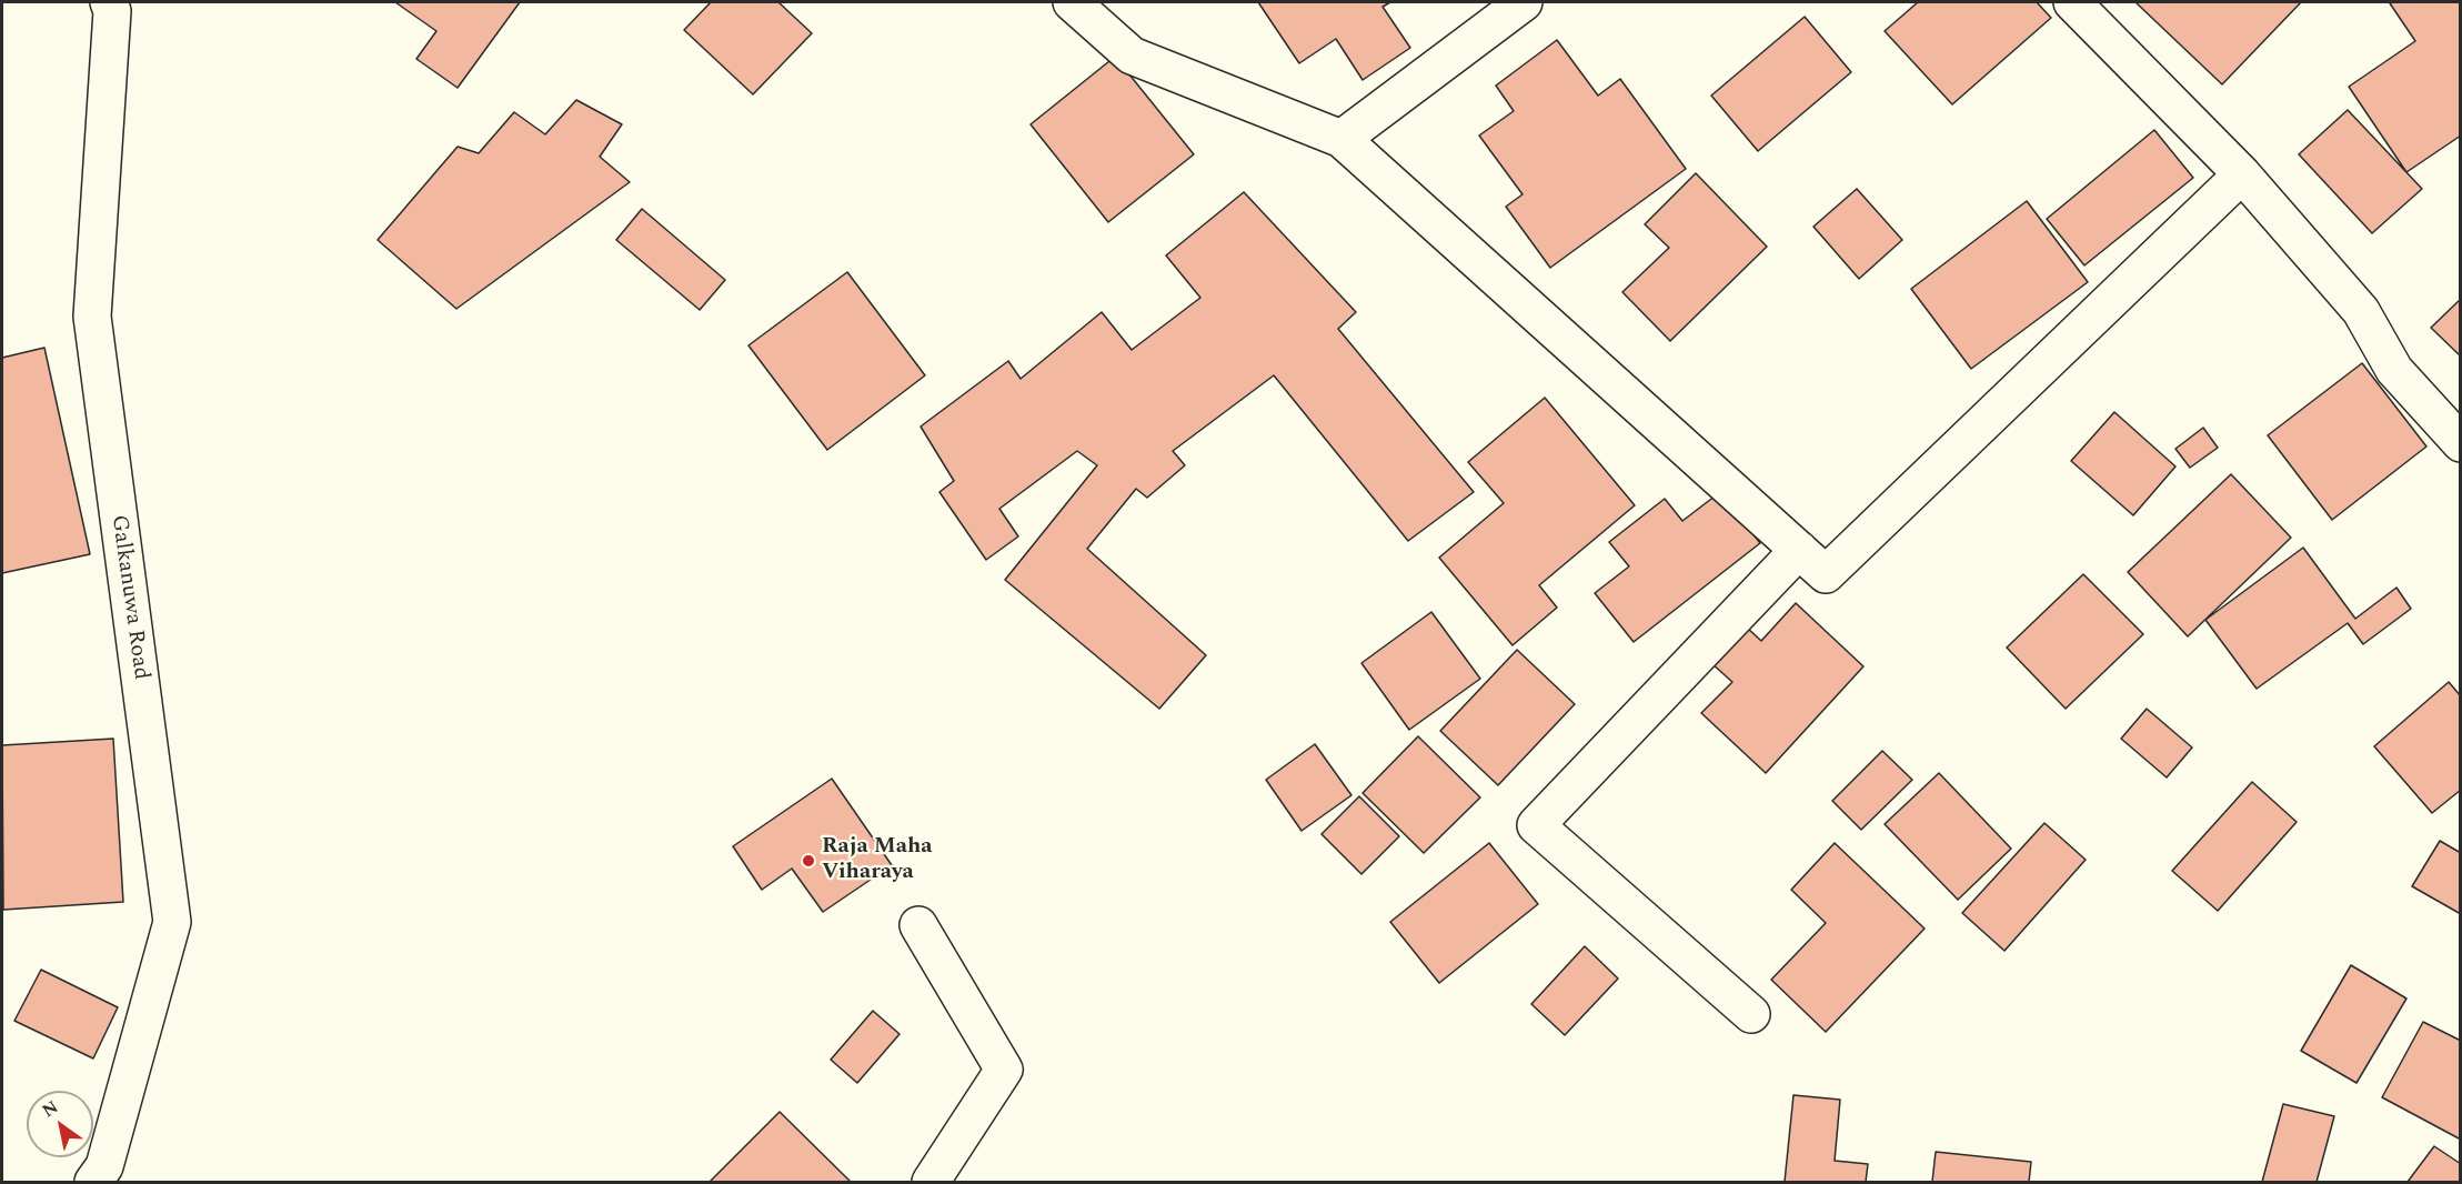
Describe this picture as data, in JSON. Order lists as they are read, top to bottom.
{
  "streets": {
    "street": ["Galkanuwa Road"]
  },
  "places": ["Raja Maha Viharaya"],
  "north": "top left"
}
